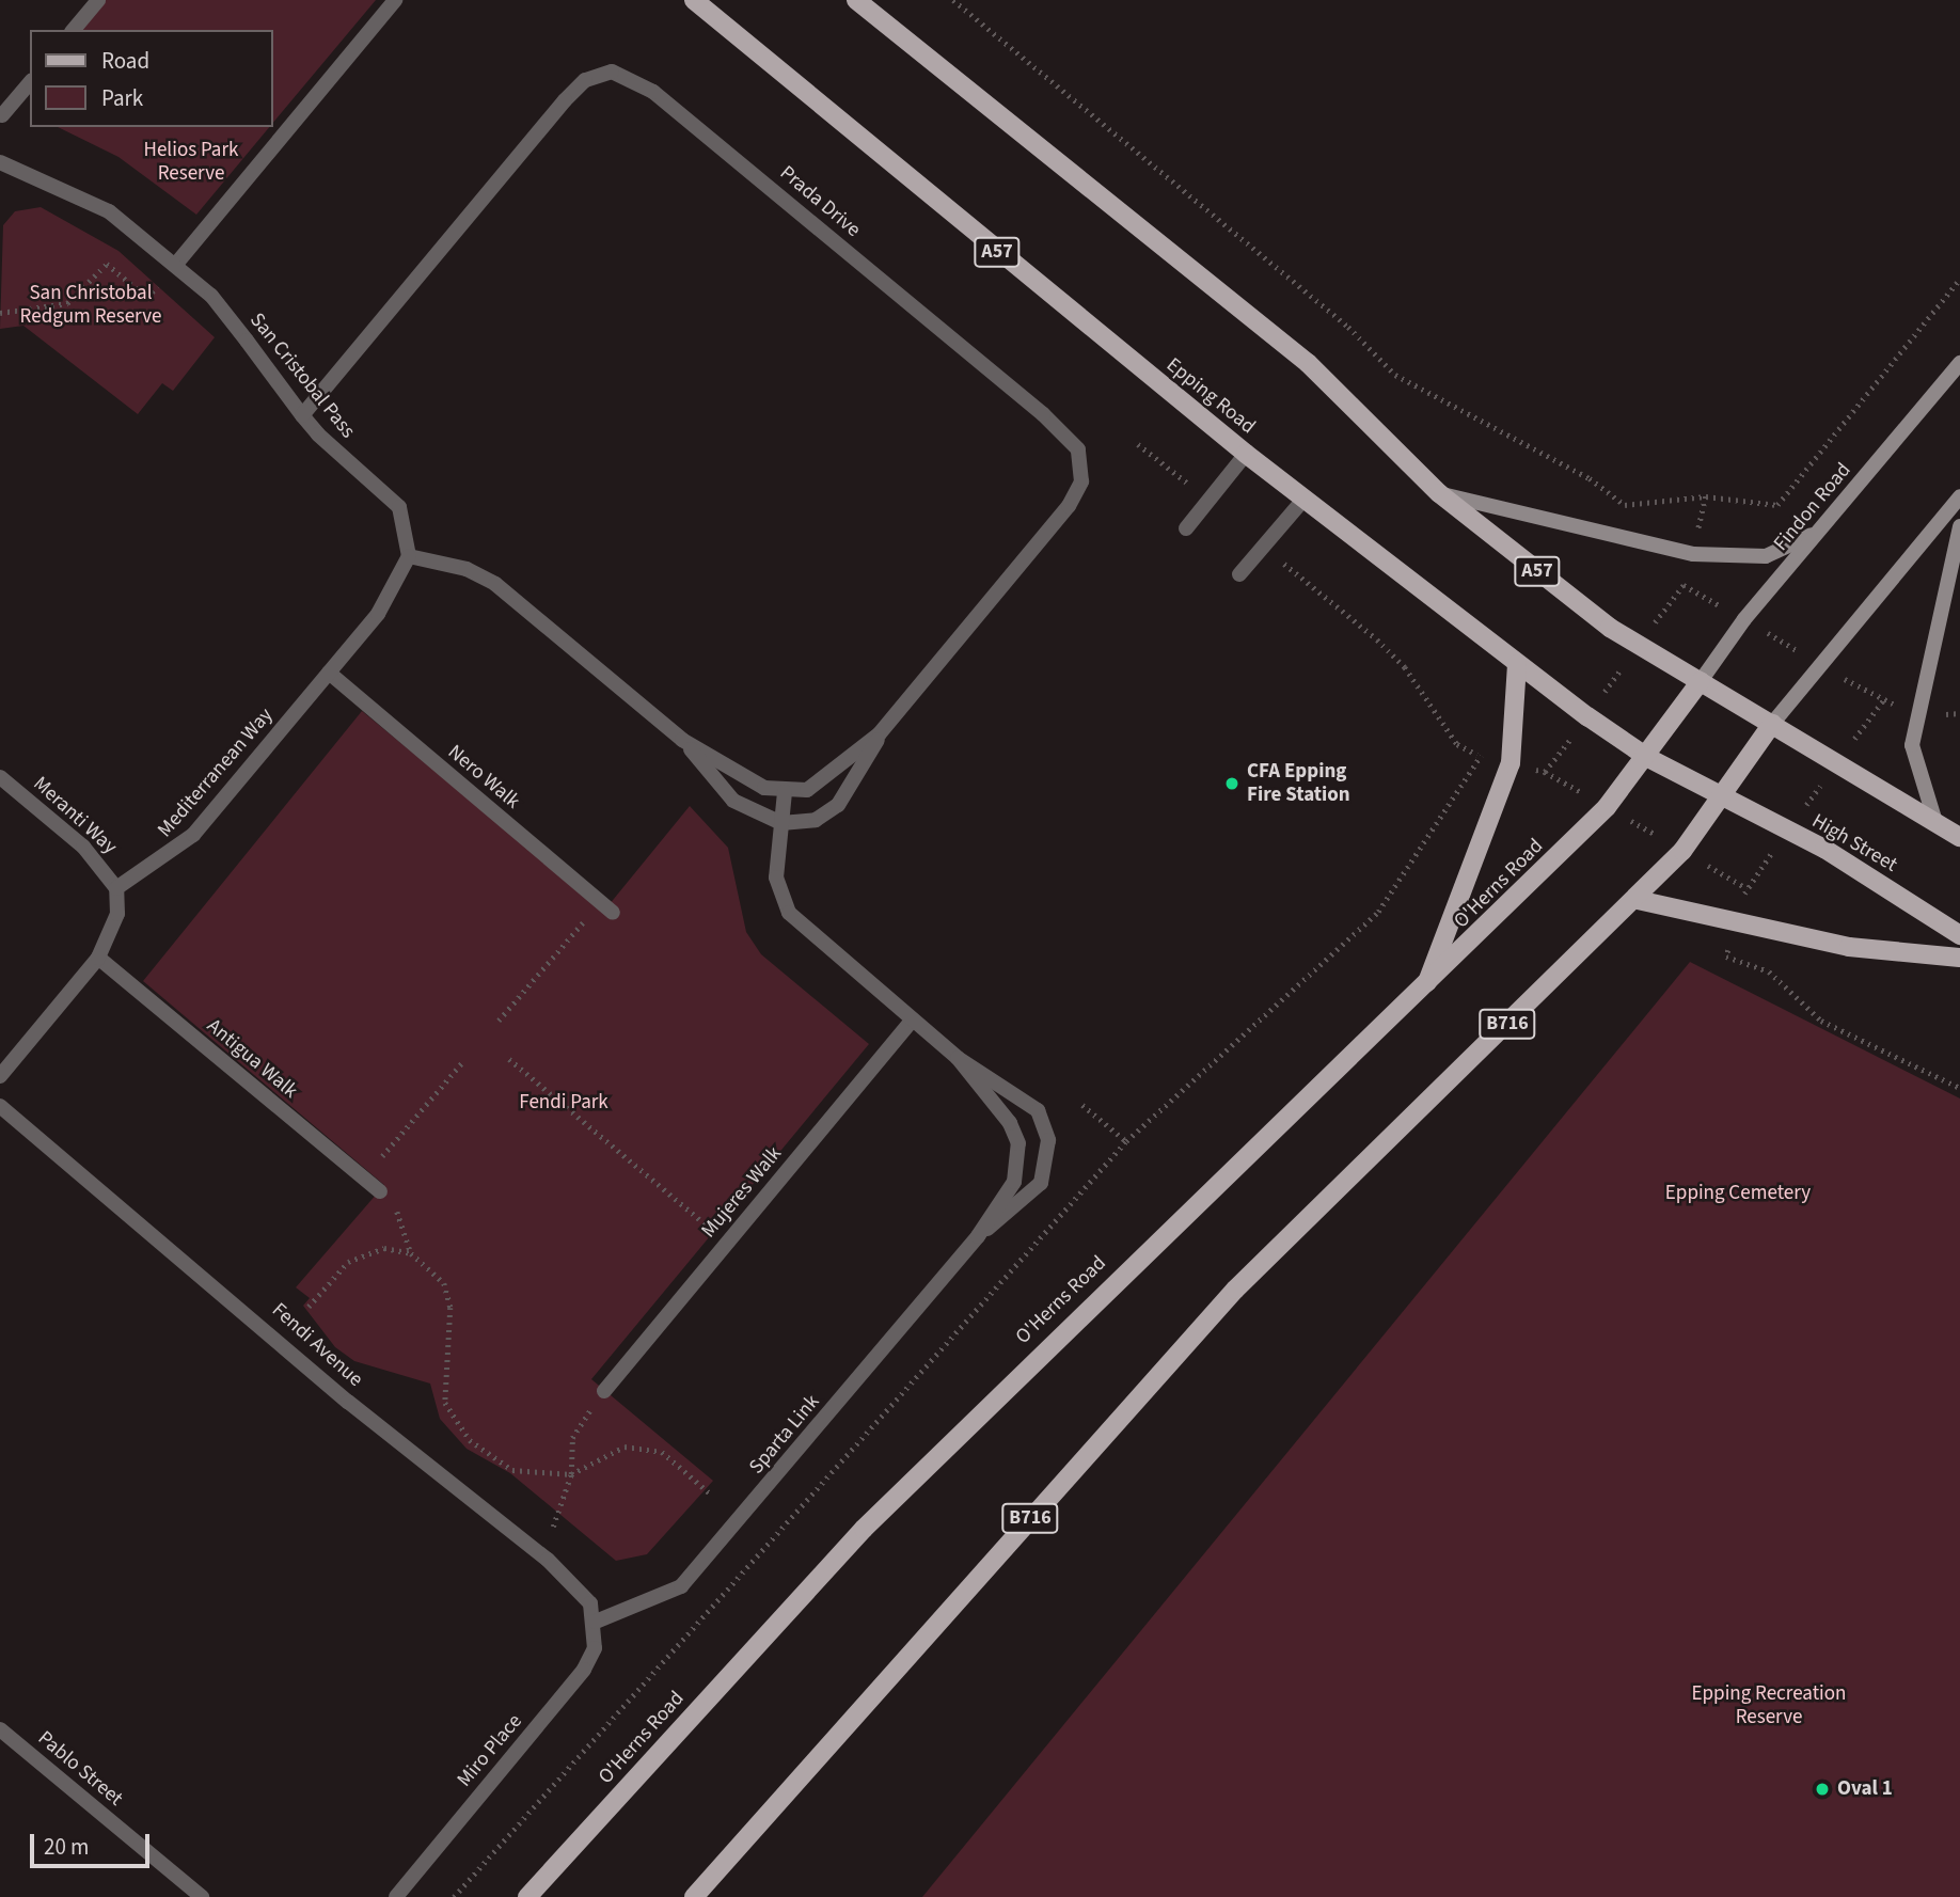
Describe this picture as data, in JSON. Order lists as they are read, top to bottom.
{
  "streets": {
    "main road": [
      "A57",
      "Epping Road",
      "Findon Road",
      "High Street",
      "O'Herns Road",
      "B716"
    ],
    "street": [
      "Prada Drive",
      "San Cristobal Pass",
      "Mediterranean Way",
      "Nero Walk",
      "Meranti Way",
      "Antigua Walk",
      "Mujeres Walk",
      "Fendi Avenue",
      "Sparta Link",
      "Miro Place",
      "Pablo Street"
    ]
  },
  "crossings": [
    ["Prada Drive", "San Cristobal Pass"],
    ["Prada Drive", "Sparta Link"],
    ["A57", "Findon Road"],
    ["A57", "O'Herns Road"],
    ["San Cristobal Pass", "Mediterranean Way"],
    ["Epping Road", "High Street"],
    ["Epping Road", "O'Herns Road"],
    ["Epping Road", "B716"],
    ["Findon Road", "O'Herns Road"],
    ["Mediterranean Way", "Nero Walk"],
    ["Mediterranean Way", "Meranti Way"],
    ["High Street", "B716"],
    ["Mujeres Walk", "Sparta Link"],
    ["Fendi Avenue", "Sparta Link"],
    ["Fendi Avenue", "Miro Place"],
    ["Sparta Link", "Miro Place"]
  ],
  "parks": [
    "Helios Park Reserve",
    "San Christobal Redgum Reserve",
    "Fendi Park",
    "Epping Cemetery",
    "Epping Recreation Reserve"
  ],
  "places": ["CFA Epping Fire Station", "Oval 1"],
  "legend": ["Road", "Park"],
  "scale_bar": "20 m"
}
